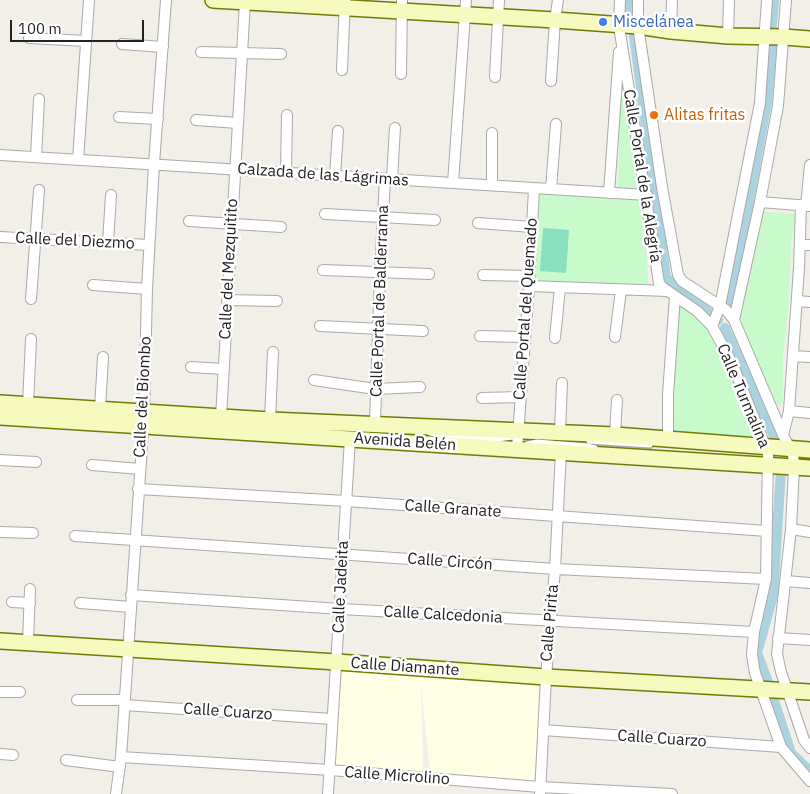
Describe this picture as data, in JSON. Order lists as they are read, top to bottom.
{
  "streets": {
    "main road": ["Avenida Belén", "Calle Diamante"],
    "street": [
      "Calzada de las Lágrimas",
      "Calle Portal de la Alegría",
      "Calle del Diezmo",
      "Calle del Mezquitito",
      "Calle Portal de Balderrama",
      "Calle Portal del Quemado",
      "Calle Turmalina",
      "Calle del Biombo",
      "Calle Granate",
      "Calle Circón",
      "Calle Jadeita",
      "Calle Calcedonia",
      "Calle Pirita",
      "Calle Cuarzo",
      "Calle Microlino"
    ]
  },
  "crossings": [
    ["Calzada de las Lágrimas", "Calle Portal de la Alegría"],
    ["Calzada de las Lágrimas", "Calle del Mezquitito"],
    ["Calzada de las Lágrimas", "Calle Portal de Balderrama"],
    ["Calzada de las Lágrimas", "Calle Portal del Quemado"],
    ["Calzada de las Lágrimas", "Calle del Biombo"],
    ["Calle Portal de la Alegría", "Calle Turmalina"],
    ["Calle del Diezmo", "Calle del Biombo"],
    ["Calle del Mezquitito", "Avenida Belén"],
    ["Calle Portal de Balderrama", "Avenida Belén"],
    ["Calle Portal del Quemado", "Avenida Belén"],
    ["Calle Turmalina", "Avenida Belén"],
    ["Calle Turmalina", "Calle Granate"],
    ["Calle Turmalina", "Calle Circón"],
    ["Calle Turmalina", "Calle Calcedonia"],
    ["Calle Turmalina", "Calle Diamante"],
    ["Calle Turmalina", "Calle Cuarzo"],
    ["Calle del Biombo", "Avenida Belén"],
    ["Calle del Biombo", "Calle Granate"],
    ["Calle del Biombo", "Calle Circón"],
    ["Calle del Biombo", "Calle Calcedonia"],
    ["Calle del Biombo", "Calle Diamante"],
    ["Calle del Biombo", "Calle Cuarzo"],
    ["Calle del Biombo", "Calle Microlino"],
    ["Avenida Belén", "Calle Jadeita"],
    ["Avenida Belén", "Calle Pirita"],
    ["Calle Granate", "Calle Jadeita"],
    ["Calle Granate", "Calle Pirita"],
    ["Calle Circón", "Calle Jadeita"],
    ["Calle Circón", "Calle Pirita"],
    ["Calle Jadeita", "Calle Calcedonia"],
    ["Calle Jadeita", "Calle Diamante"],
    ["Calle Jadeita", "Calle Cuarzo"],
    ["Calle Jadeita", "Calle Microlino"],
    ["Calle Calcedonia", "Calle Pirita"],
    ["Calle Pirita", "Calle Diamante"],
    ["Calle Pirita", "Calle Cuarzo"],
    ["Calle Pirita", "Calle Microlino"]
  ],
  "places": ["Miscelánea", "Alitas fritas"],
  "scale_bar": "100 m"
}
